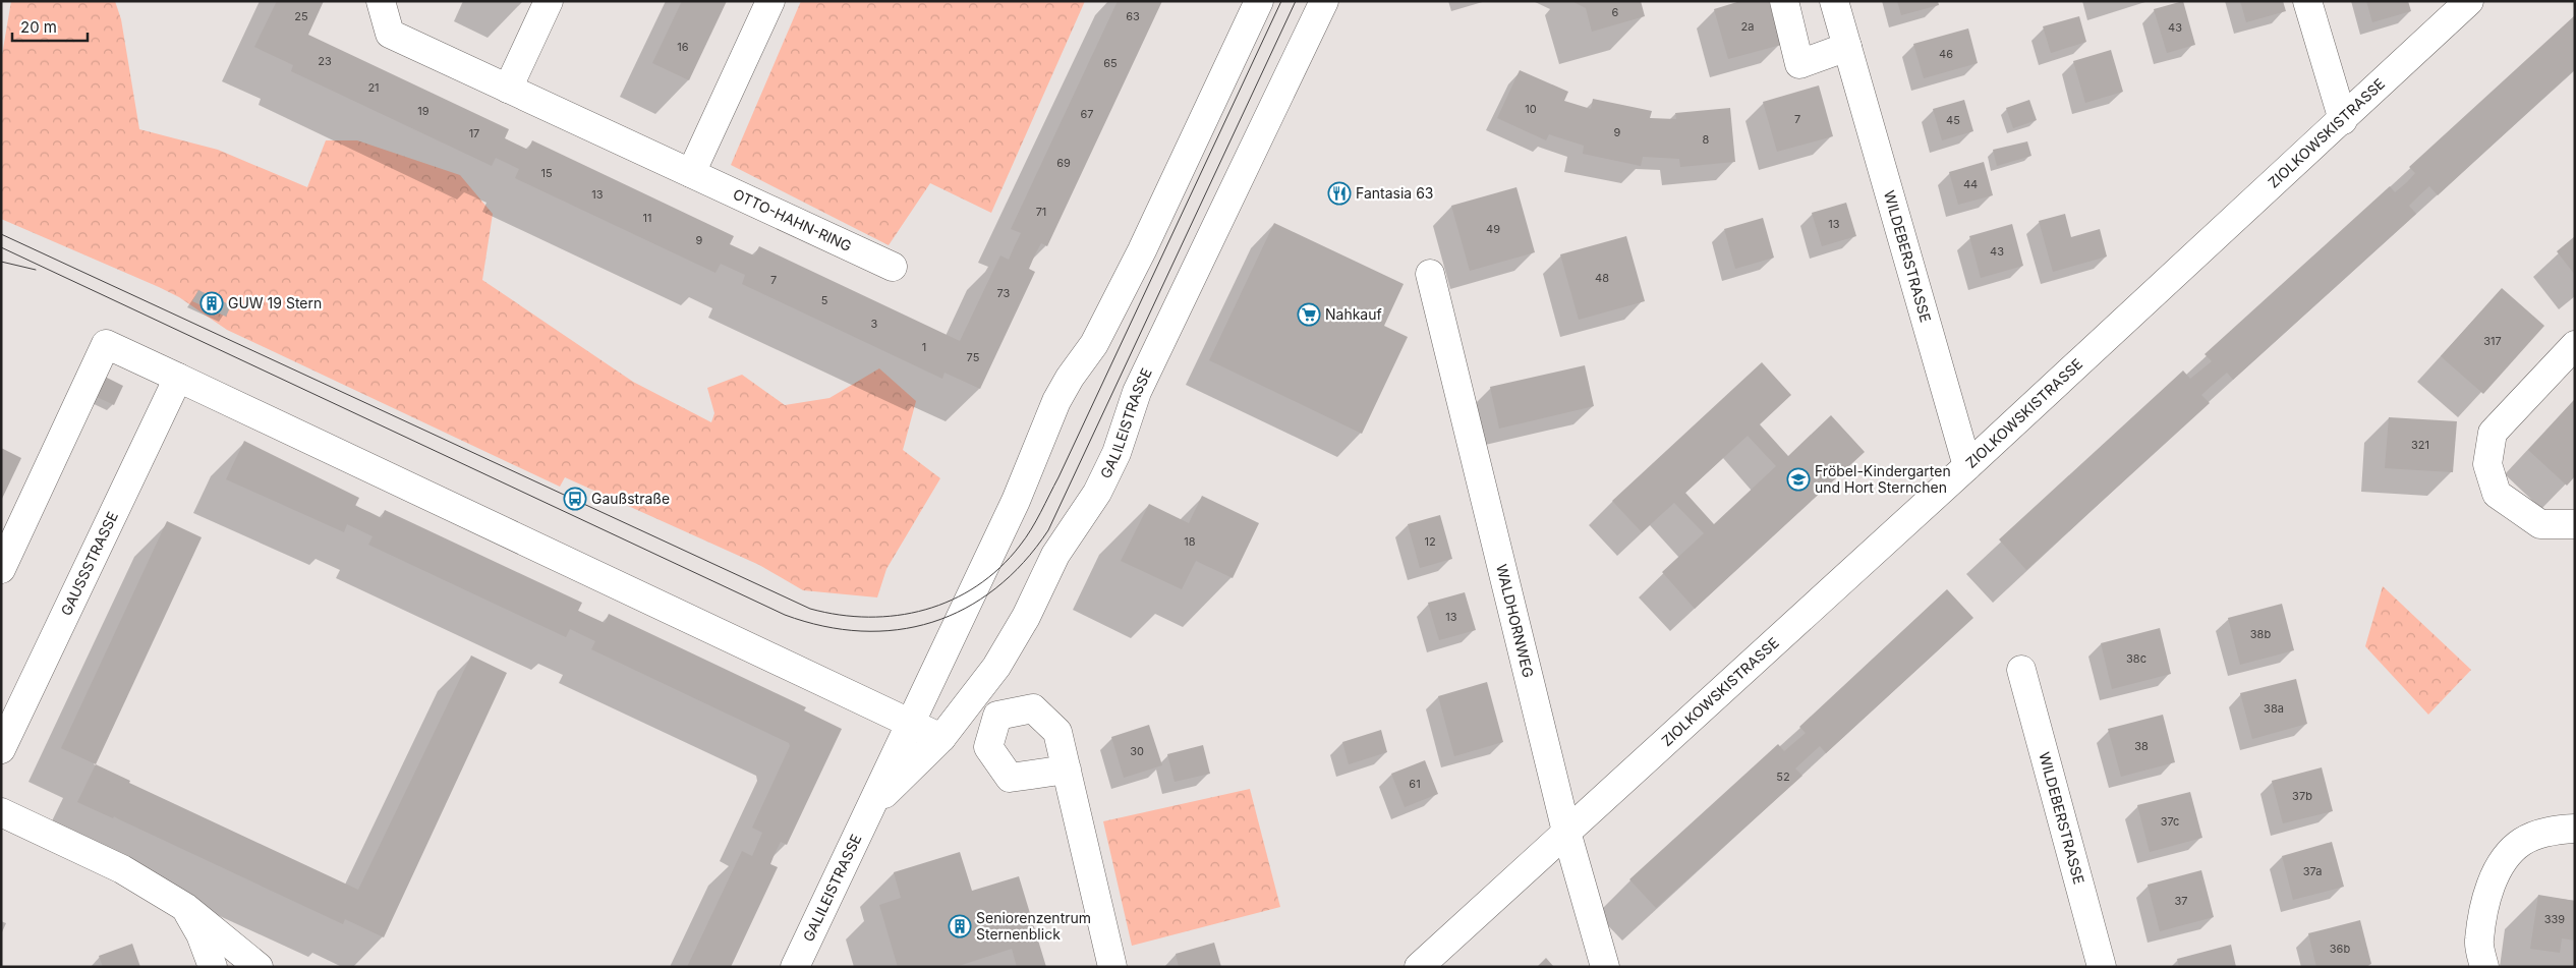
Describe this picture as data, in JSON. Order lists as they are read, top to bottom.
{
  "streets": {
    "street": [
      "ZIOLKOWSKISTRASSE",
      "OTTO-HAHN-RING",
      "WILDEBERSTRASSE",
      "GALILEISTRASSE",
      "GAUSSSTRASSE",
      "WALDHORNWEG"
    ]
  },
  "crossings": [
    ["ZIOLKOWSKISTRASSE", "WILDEBERSTRASSE"],
    ["ZIOLKOWSKISTRASSE", "WALDHORNWEG"]
  ],
  "places": {
    "restaurant": ["Fantasia 63"],
    "building": ["GUW 19 Stern", "Seniorenzentrum Sternenblick"],
    "supermarket": ["Nahkauf"],
    "school or university": ["Fröbel-Kindergarten und Hort Sternchen"],
    "bus stop": ["Gaußstraße"]
  },
  "house_numbers": [
    "6",
    "25",
    "63",
    "2a",
    "43",
    "16",
    "46",
    "23",
    "65",
    "21",
    "10",
    "19",
    "67",
    "7",
    "45",
    "9",
    "17",
    "8",
    "69",
    "15",
    "44",
    "13",
    "71",
    "11",
    "13",
    "49",
    "9",
    "43",
    "48",
    "7",
    "73",
    "5",
    "3",
    "317",
    "1",
    "75",
    "321",
    "18",
    "12",
    "13",
    "38b",
    "38c",
    "38a",
    "38",
    "30",
    "52",
    "61",
    "37b",
    "37c",
    "37a",
    "37",
    "339",
    "36b"
  ],
  "scale_bar": "20 m"
}
